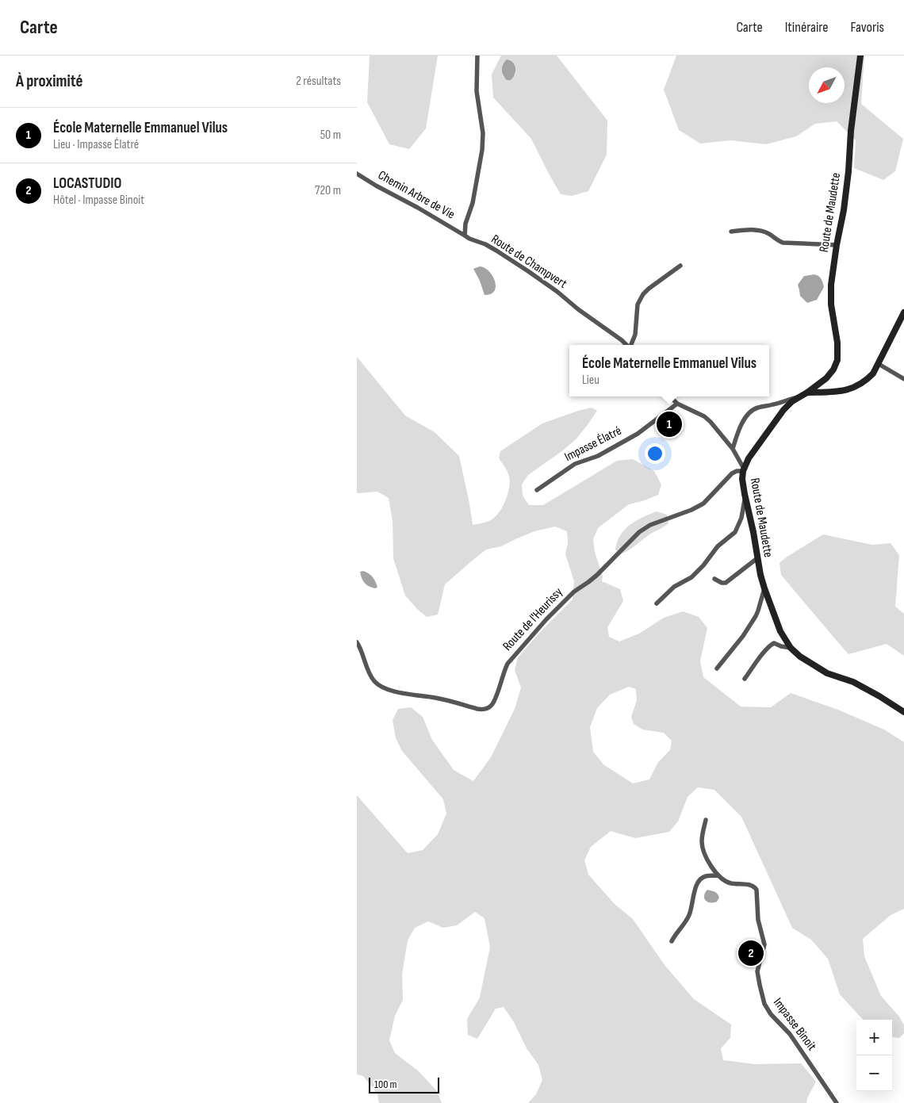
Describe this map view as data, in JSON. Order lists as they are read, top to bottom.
{
  "streets": {
    "street": [
      "Chemin Arbre de Vie",
      "Route de Maudette",
      "Route de Champvert",
      "Impasse Élatré",
      "Route de l'Heurissy",
      "Impasse Binoit"
    ]
  },
  "crossings": [
    ["Chemin Arbre de Vie", "Route de Champvert"],
    ["Route de Maudette", "Route de l'Heurissy"]
  ],
  "scale_bar": "100 m",
  "north": "bottom left",
  "page": {
    "header": "Carte",
    "nav": ["Carte", "Itinéraire", "Favoris"],
    "heading": ["À proximité", "2 résultats"],
    "list": [
      {
        "mark": "1",
        "name": "École Maternelle Emmanuel Vilus",
        "note": "Lieu · Impasse Élatré",
        "value": "50 m"
      },
      {
        "mark": "2",
        "name": "LOCASTUDIO",
        "note": "Hôtel · Impasse Binoit",
        "value": "720 m"
      }
    ],
    "popup": ["École Maternelle Emmanuel Vilus", "Lieu"],
    "pins": ["1", "2"],
    "map_buttons": ["+", "−"],
    "scale": "100 m"
  }
}
